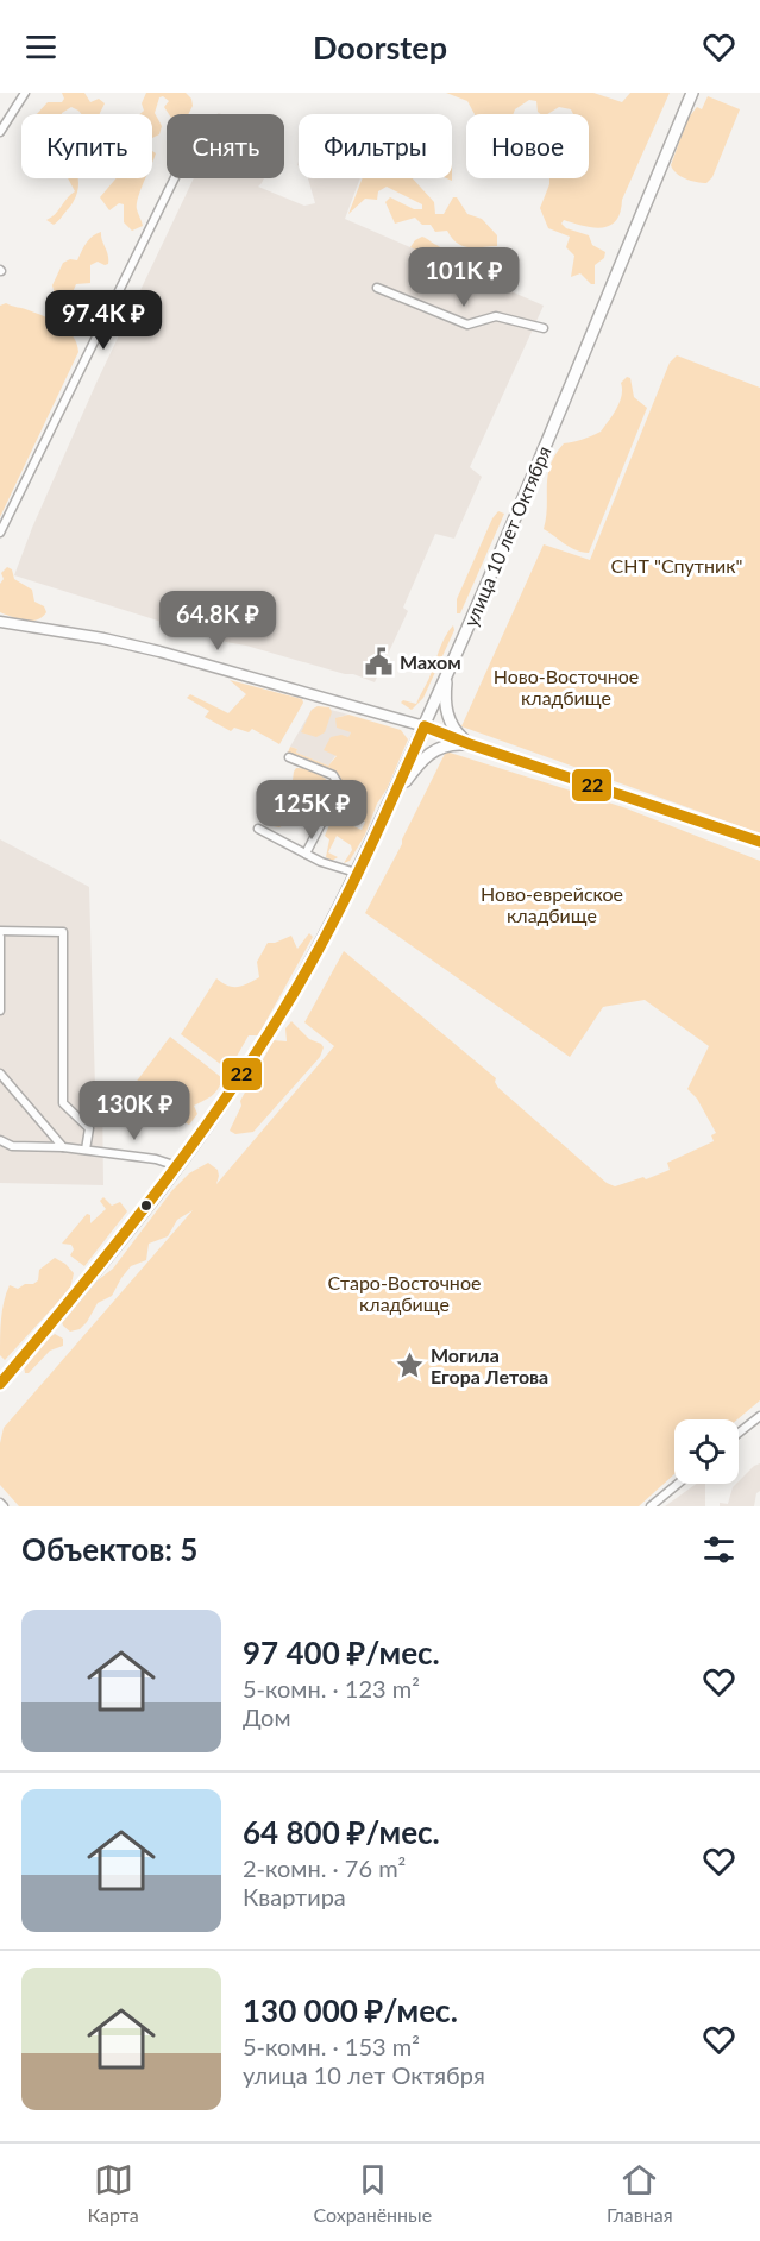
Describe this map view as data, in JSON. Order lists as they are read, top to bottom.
{
  "streets": {
    "main road": ["улица 10 лет Октября"]
  },
  "parks": [
    "СНТ \"Спутник\"",
    "Ново-Восточное кладбище",
    "Ново-еврейское кладбище",
    "Старо-Восточное кладбище"
  ],
  "places": {
    "public building": ["Махом"],
    "place": ["Могила Егора Летова"]
  },
  "lines": ["transit line 22"],
  "page": {
    "header": "Doorstep",
    "chip": [
      "Купить",
      "Снять",
      "Фильтры",
      "Новое"
    ],
    "price": [
      "101K ₽",
      "97.4K ₽",
      "64.8K ₽",
      "125K ₽",
      "130K ₽"
    ],
    "heading": "Объектов: 5",
    "list": [
      {
        "name": "97 400 ₽/мес.",
        "note": "5-комн. · 123 m² · Дом"
      },
      {
        "name": "64 800 ₽/мес.",
        "note": "2-комн. · 76 m² · Квартира"
      },
      {
        "name": "130 000 ₽/мес.",
        "note": "5-комн. · 153 m² · улица 10 лет Октября"
      }
    ],
    "tabs": ["Карта", "Сохранённые", "Главная"]
  }
}
